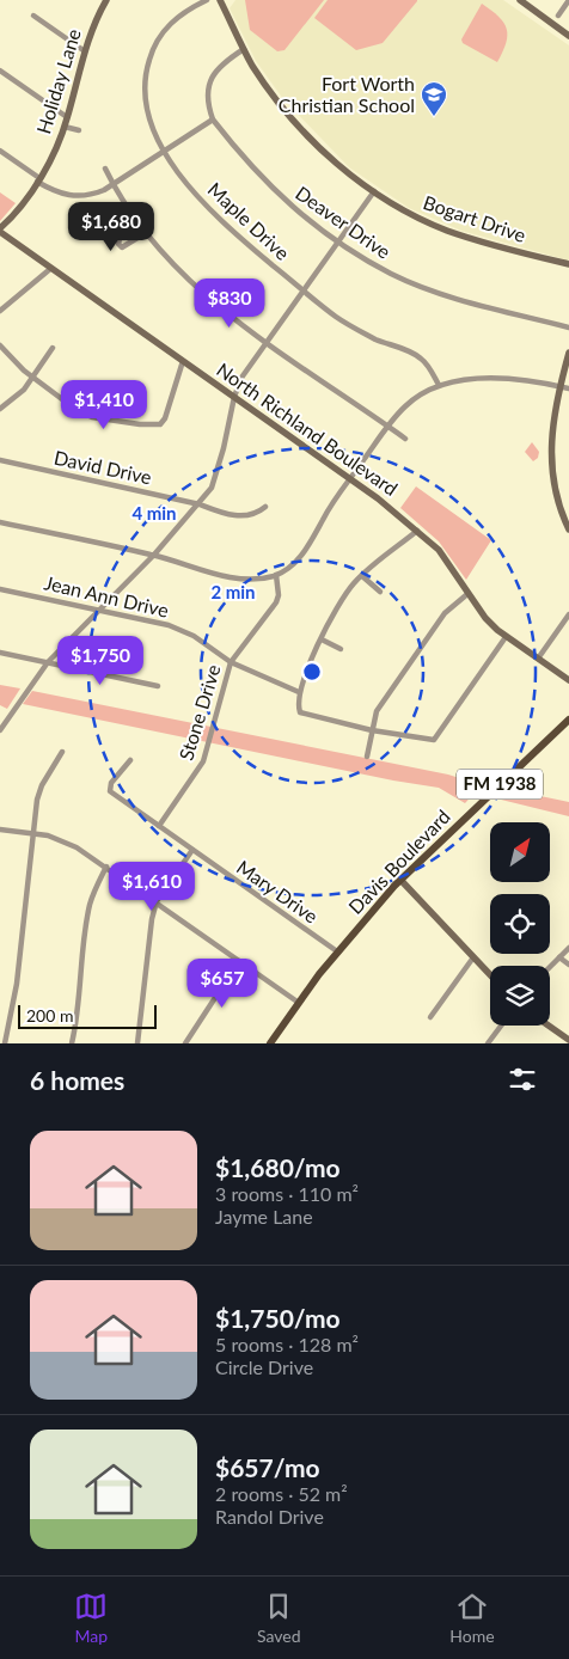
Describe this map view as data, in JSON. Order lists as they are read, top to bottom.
{
  "streets": {
    "main road": ["FM 1938", "Davis Boulevard"],
    "street": [
      "Holiday Lane",
      "Bogart Drive",
      "Maple Drive",
      "Deaver Drive",
      "North Richland Boulevard",
      "David Drive",
      "Jean Ann Drive",
      "Stone Drive",
      "Mary Drive"
    ]
  },
  "crossings": [
    ["Jean Ann Drive", "Stone Drive"],
    ["Stone Drive", "Mary Drive"],
    ["Davis Boulevard", "Mary Drive"]
  ],
  "places": {
    "school or university": ["Fort Worth Christian School"]
  },
  "scale_bar": "200 m",
  "north": "top right",
  "page": {
    "price": [
      "$1,680",
      "$830",
      "$1,410",
      "$1,750",
      "$1,610",
      "$657"
    ],
    "scale": "200 m",
    "heading": "6 homes",
    "list": [
      {
        "name": "$1,680/mo",
        "note": "3 rooms · 110 m² · Jayme Lane"
      },
      {
        "name": "$1,750/mo",
        "note": "5 rooms · 128 m² · Circle Drive"
      },
      {
        "name": "$657/mo",
        "note": "2 rooms · 52 m² · Randol Drive"
      }
    ],
    "tabs": ["Map", "Saved", "Home"]
  },
  "rings": ["4 min", "2 min"]
}
